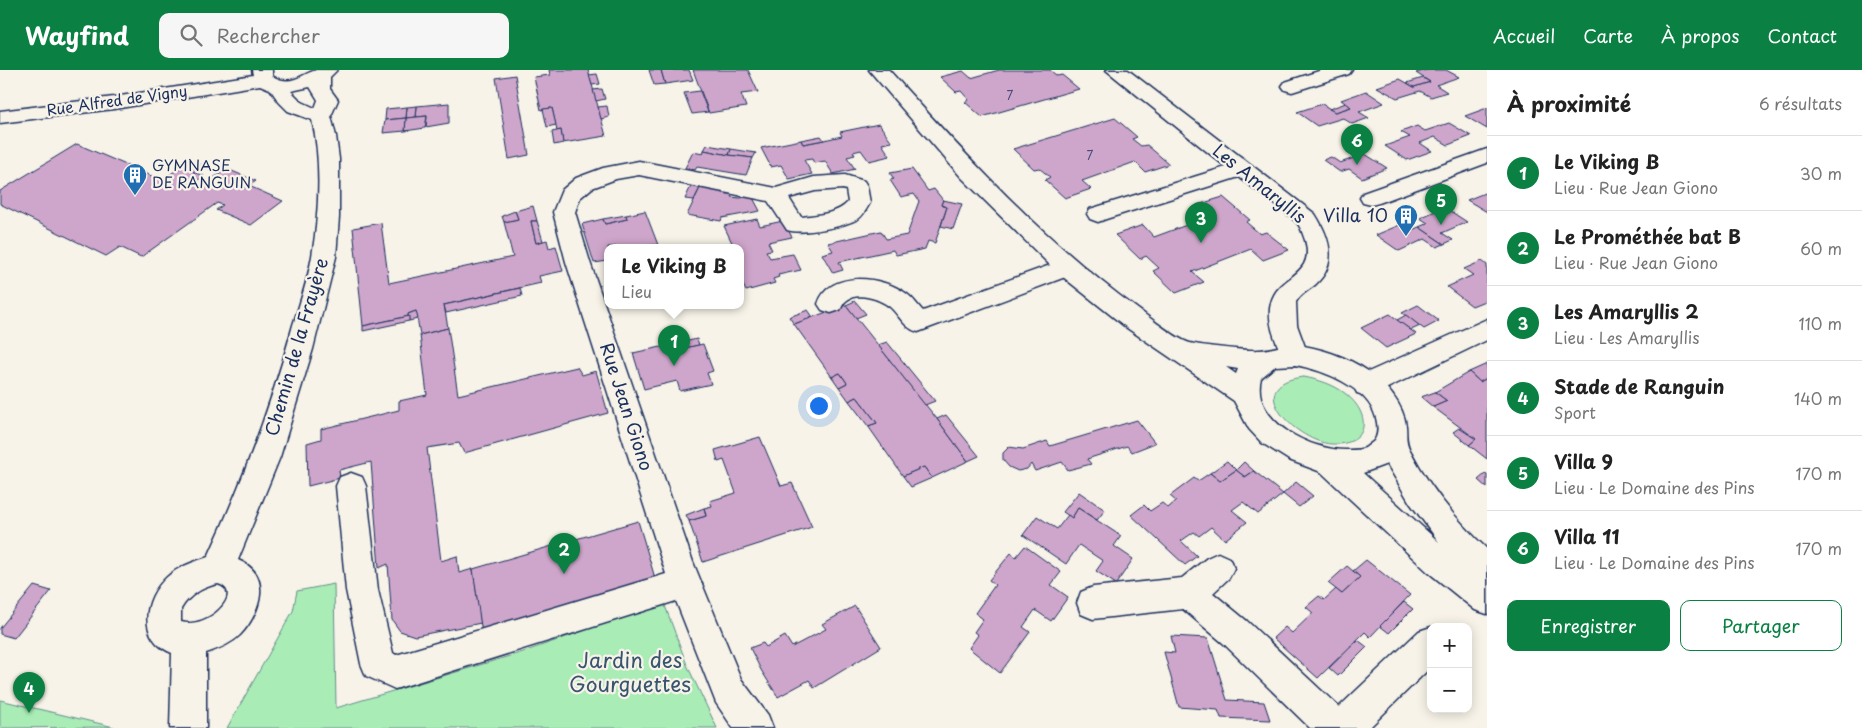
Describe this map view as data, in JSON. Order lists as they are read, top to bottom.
{
  "streets": {
    "street": [
      "Rue Alfred de Vigny",
      "Les Amaryllis",
      "Chemin de la Frayère",
      "Rue Jean Giono"
    ]
  },
  "crossings": [
    ["Rue Alfred de Vigny", "Chemin de la Frayère"]
  ],
  "parks": ["Jardin des Gourguettes"],
  "places": {
    "building": ["GYMNASE DE RANGUIN", "Villa 10"]
  },
  "house_numbers": ["7", "7"],
  "page": {
    "header": "Wayfind",
    "search": "Rechercher",
    "nav": [
      "Accueil",
      "Carte",
      "À propos",
      "Contact"
    ],
    "heading": ["À proximité", "6 résultats"],
    "pins": [
      "6",
      "5",
      "3",
      "1",
      "2",
      "4"
    ],
    "list": [
      {
        "mark": "1",
        "name": "Le Viking B",
        "note": "Lieu · Rue Jean Giono",
        "value": "30 m"
      },
      {
        "mark": "2",
        "name": "Le Prométhée bat B",
        "note": "Lieu · Rue Jean Giono",
        "value": "60 m"
      },
      {
        "mark": "3",
        "name": "Les Amaryllis 2",
        "note": "Lieu · Les Amaryllis",
        "value": "110 m"
      },
      {
        "mark": "4",
        "name": "Stade de Ranguin",
        "note": "Sport",
        "value": "140 m"
      },
      {
        "mark": "5",
        "name": "Villa 9",
        "note": "Lieu · Le Domaine des Pins",
        "value": "170 m"
      },
      {
        "mark": "6",
        "name": "Villa 11",
        "note": "Lieu · Le Domaine des Pins",
        "value": "170 m"
      }
    ],
    "popup": ["Le Viking B", "Lieu"],
    "buttons": ["Enregistrer", "Partager"],
    "map_buttons": ["+", "−"]
  }
}
